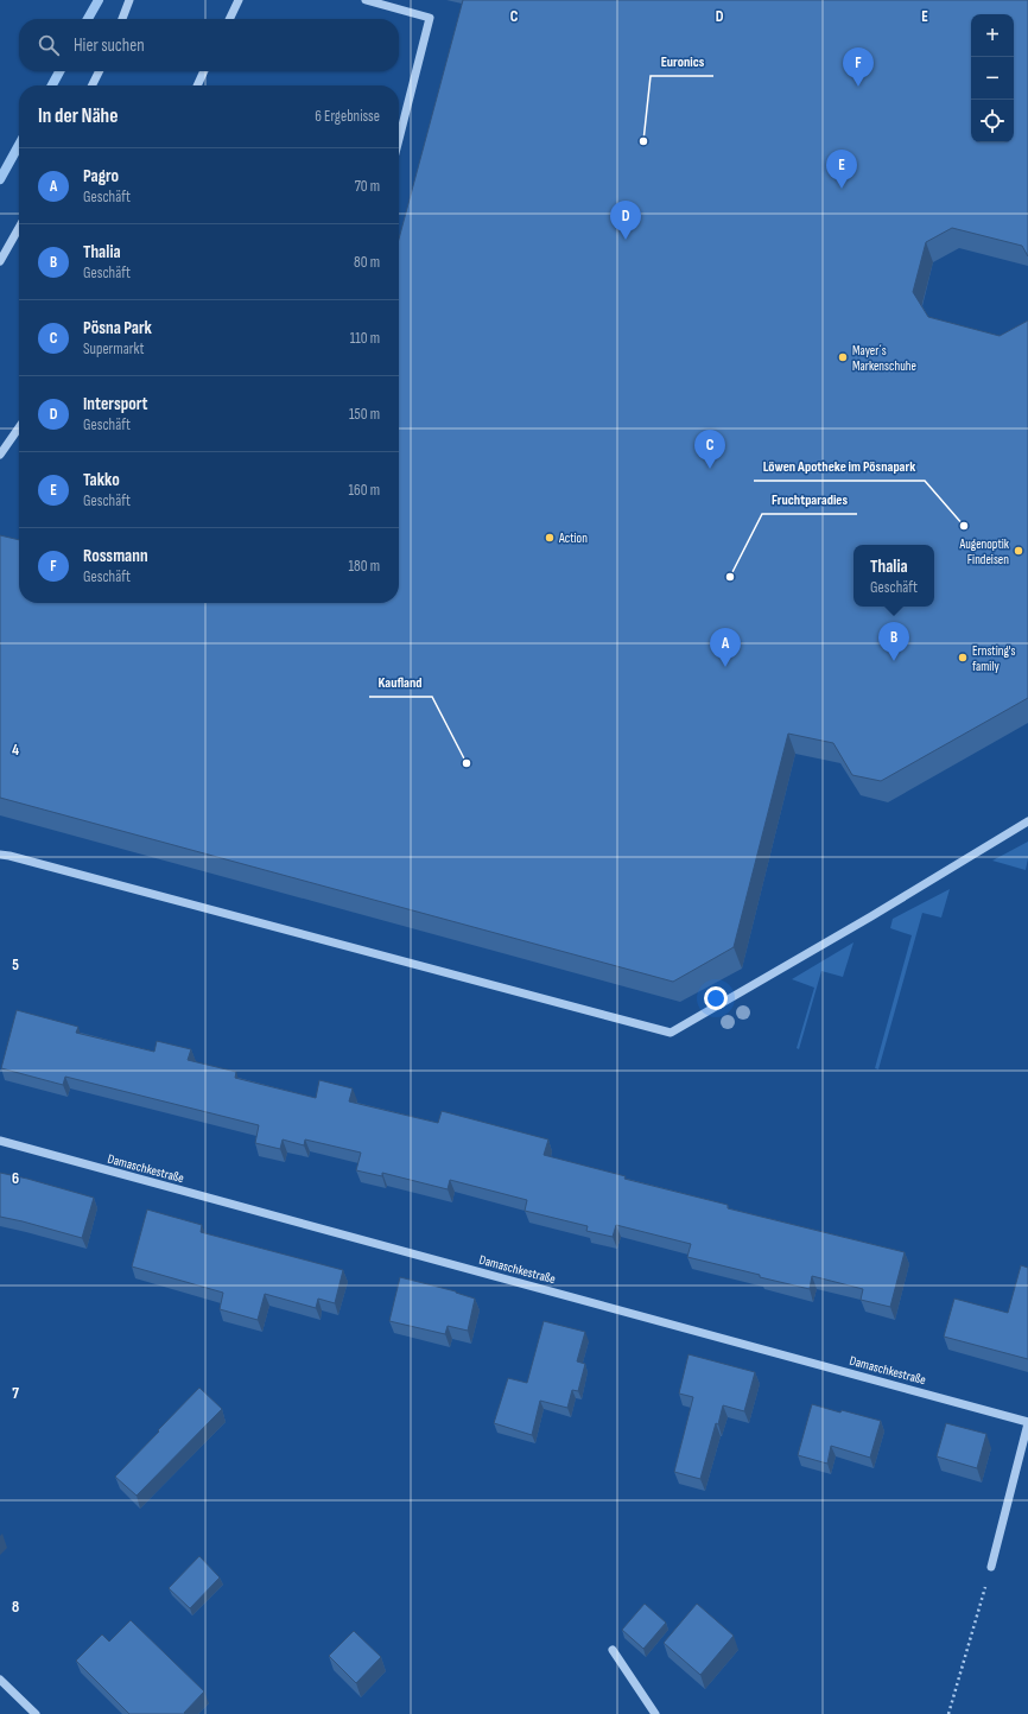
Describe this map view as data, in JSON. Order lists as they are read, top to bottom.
{
  "streets": {
    "street": ["Damaschkestraße"]
  },
  "places": [
    "Euronics",
    "Mayer´s Markenschuhe",
    "Löwen Apotheke im Pösnapark",
    "Action",
    "Augenoptik Findeisen",
    "Fruchtparadies",
    "Ernsting's family",
    "Kaufland"
  ],
  "page": {
    "map_buttons": ["+", "−"],
    "search": "Hier suchen",
    "pins": [
      "F",
      "E",
      "D",
      "C",
      "B",
      "A"
    ],
    "heading": ["In der Nähe", "6 Ergebnisse"],
    "list": [
      {
        "mark": "A",
        "name": "Pagro",
        "note": "Geschäft",
        "value": "70 m"
      },
      {
        "mark": "B",
        "name": "Thalia",
        "note": "Geschäft",
        "value": "80 m"
      },
      {
        "mark": "C",
        "name": "Pösna Park",
        "note": "Supermarkt",
        "value": "110 m"
      },
      {
        "mark": "D",
        "name": "Intersport",
        "note": "Geschäft",
        "value": "150 m"
      },
      {
        "mark": "E",
        "name": "Takko",
        "note": "Geschäft",
        "value": "160 m"
      },
      {
        "mark": "F",
        "name": "Rossmann",
        "note": "Geschäft",
        "value": "180 m"
      }
    ],
    "popup": ["Thalia", "Geschäft"]
  },
  "grid": {
    "columns": ["C", "D", "E"],
    "rows": [
      "4",
      "5",
      "6",
      "7",
      "8"
    ]
  }
}
